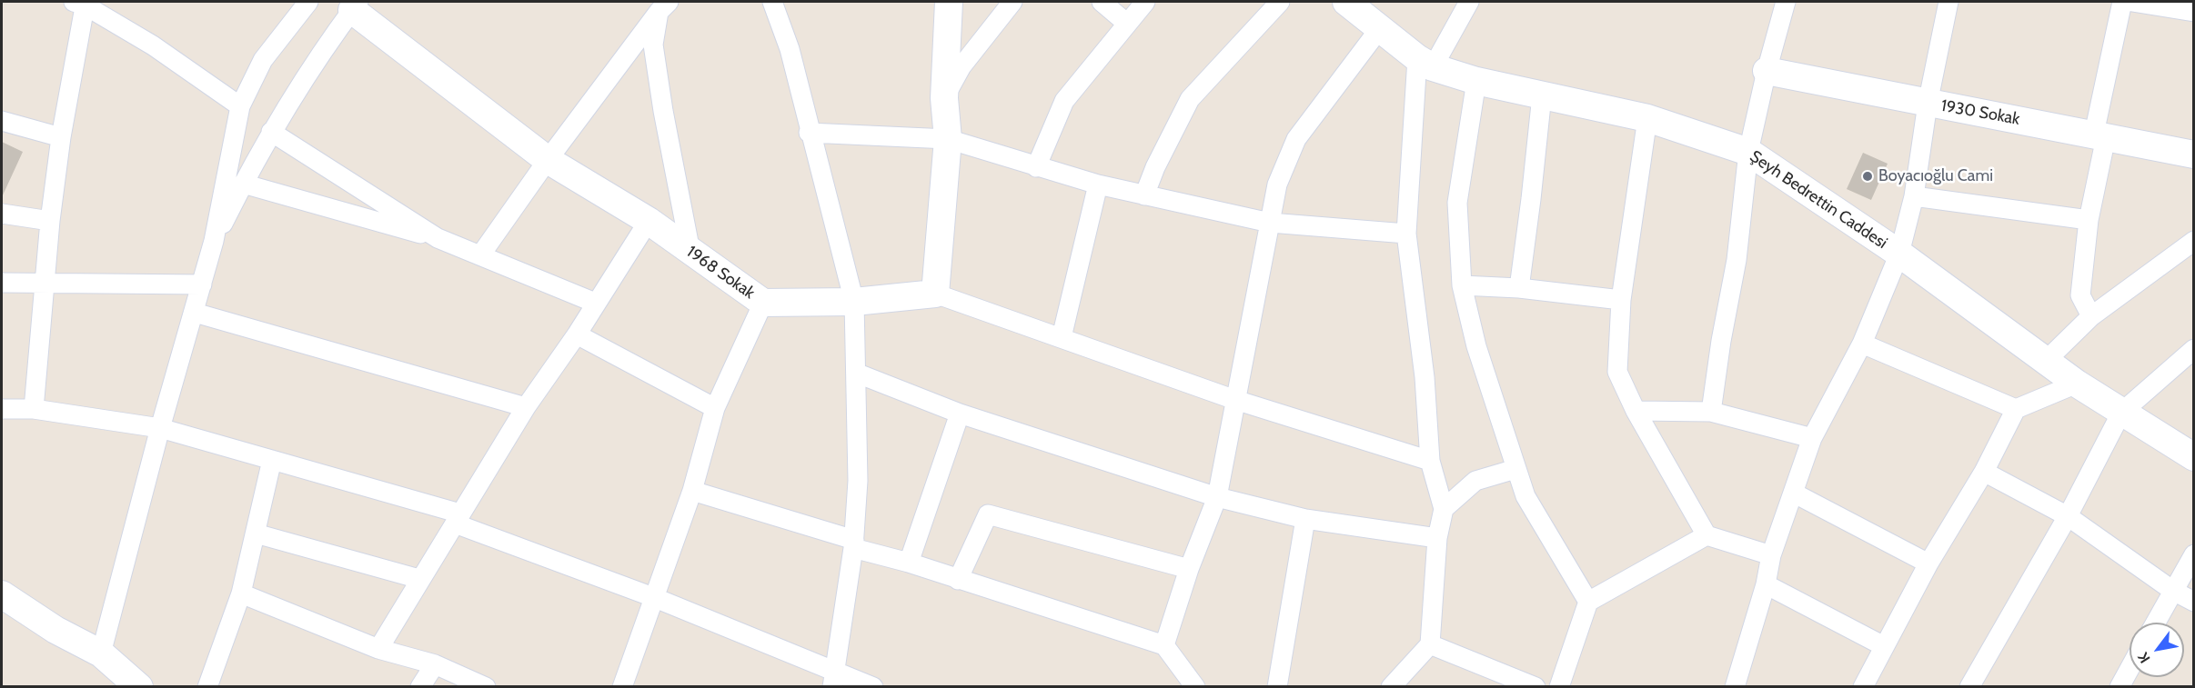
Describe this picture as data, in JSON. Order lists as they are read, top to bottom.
{
  "streets": {
    "street": ["1930 Sokak", "Şeyh Bedrettin Caddesi", "1968 Sokak"]
  },
  "places": ["Boyacıoğlu Cami"],
  "north": "bottom left"
}
